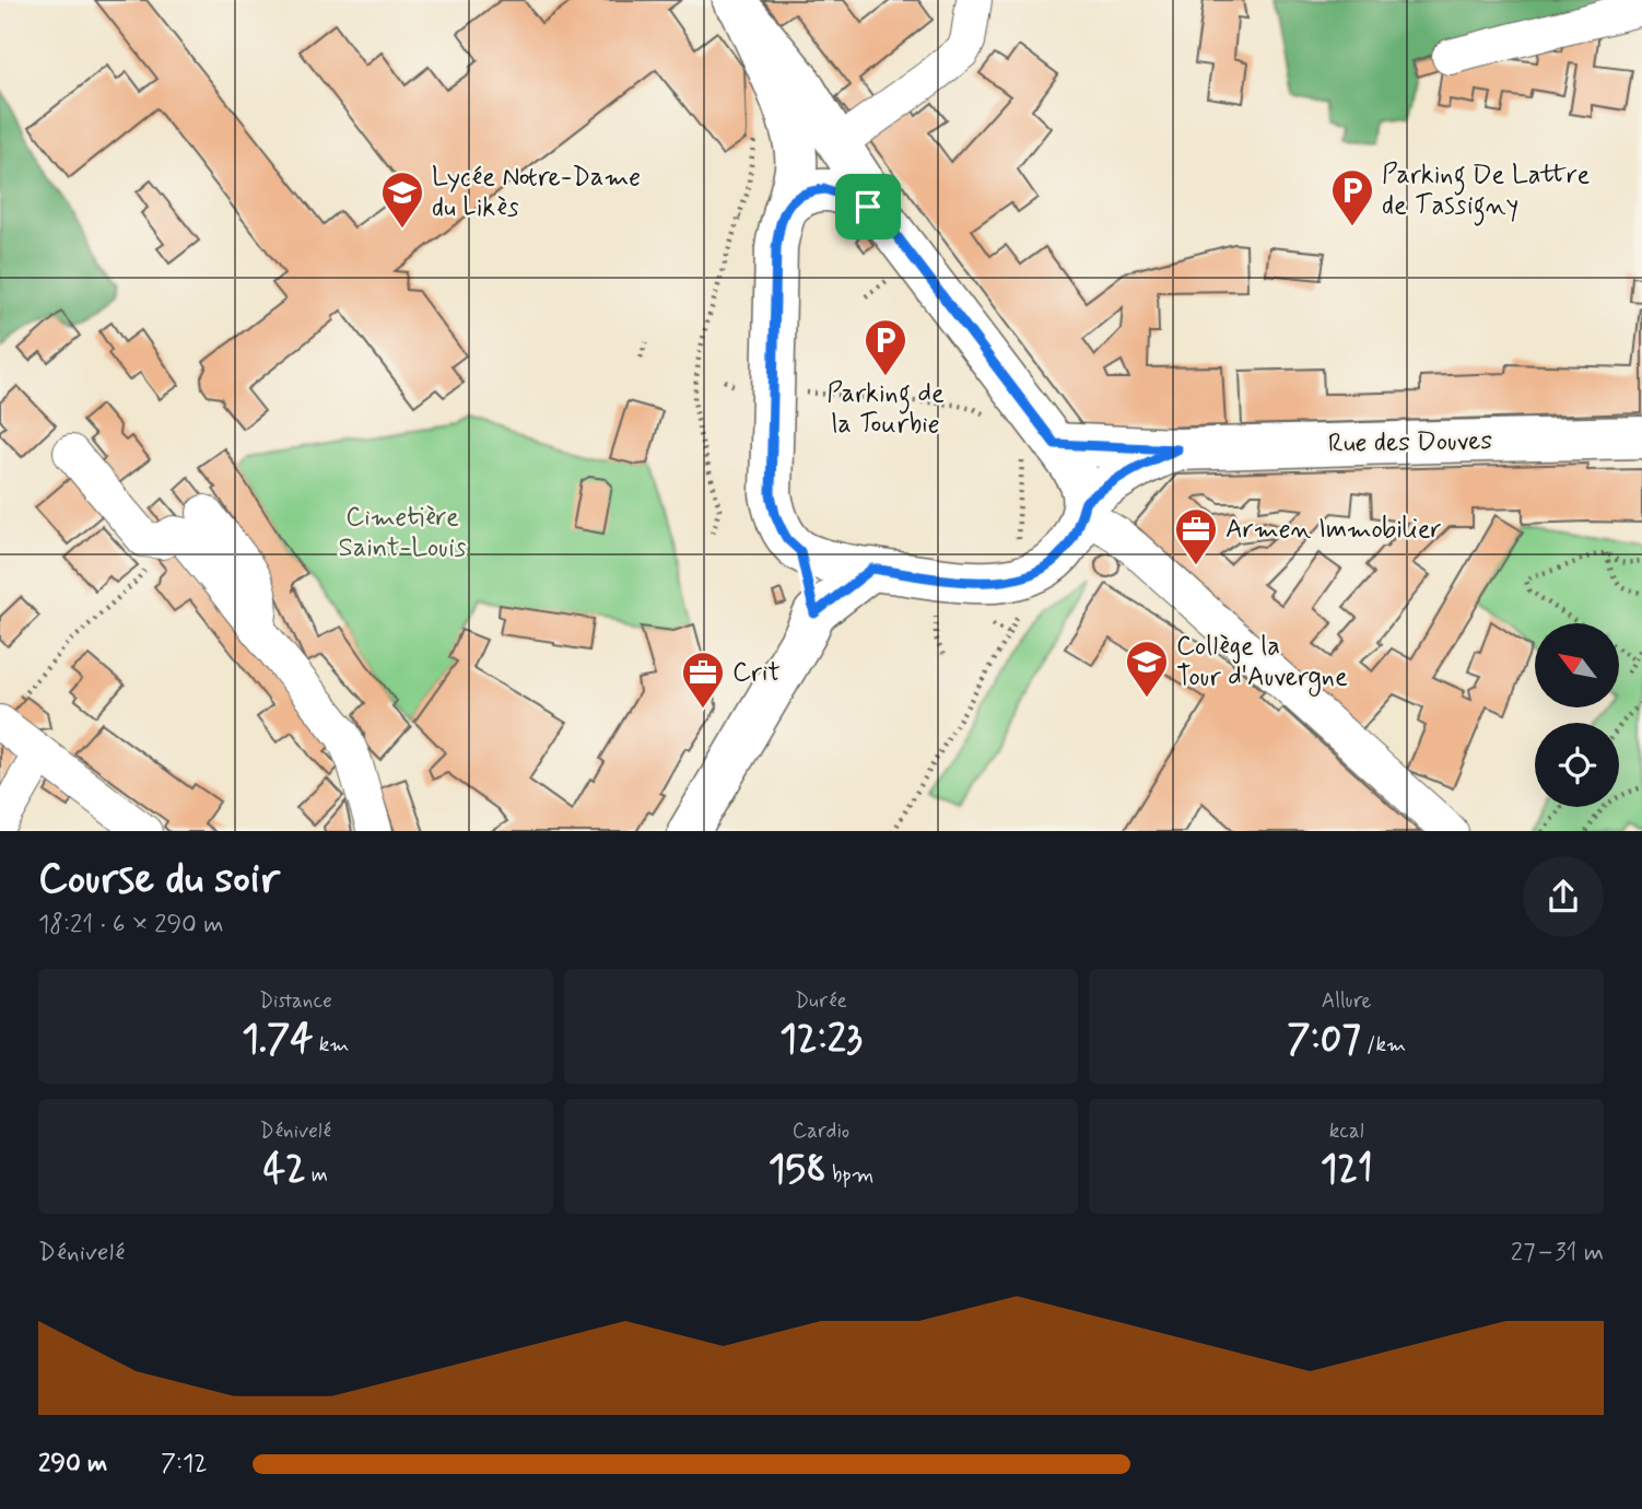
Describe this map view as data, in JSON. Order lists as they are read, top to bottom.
{
  "streets": {
    "main road": ["Rue des Douves"]
  },
  "parks": ["Cimetière Saint-Louis"],
  "places": {
    "parking": ["Parking De Lattre de Tassigny", "Parking de la Tourbie"],
    "school or university": ["Lycée Notre-Dame du Likès", "Collège la Tour d'Auvergne"],
    "office": ["Armen Immobilier", "Crit"]
  },
  "north": "top left",
  "page": {
    "heading": ["Course du soir", "18:21 · 6 × 290 m"],
    "stats": [
      ["Distance", "1.74 km"],
      ["Durée", "12:23"],
      ["Allure", "7:07 /km"],
      ["Dénivelé", "42 m"],
      ["Cardio", "158 bpm"],
      ["kcal", "121"]
    ],
    "chart": ["Dénivelé", "27–31 m"],
    "list": [
      {
        "name": "290 m",
        "note": "7:12"
      }
    ]
  }
}
